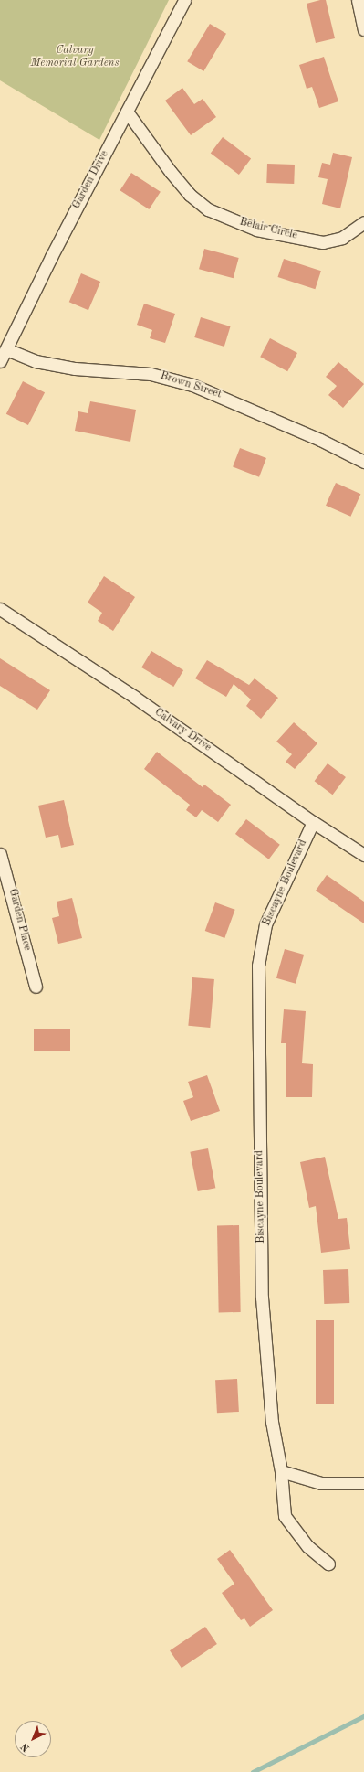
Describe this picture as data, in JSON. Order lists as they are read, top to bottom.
{
  "streets": {
    "street": [
      "Garden Drive",
      "Belair Circle",
      "Brown Street",
      "Calvary Drive",
      "Biscayne Boulevard",
      "Garden Place"
    ]
  },
  "crossings": [
    ["Garden Drive", "Belair Circle"],
    ["Garden Drive", "Brown Street"],
    ["Calvary Drive", "Biscayne Boulevard"]
  ],
  "parks": ["Calvary Memorial Gardens"],
  "north": "bottom left"
}
